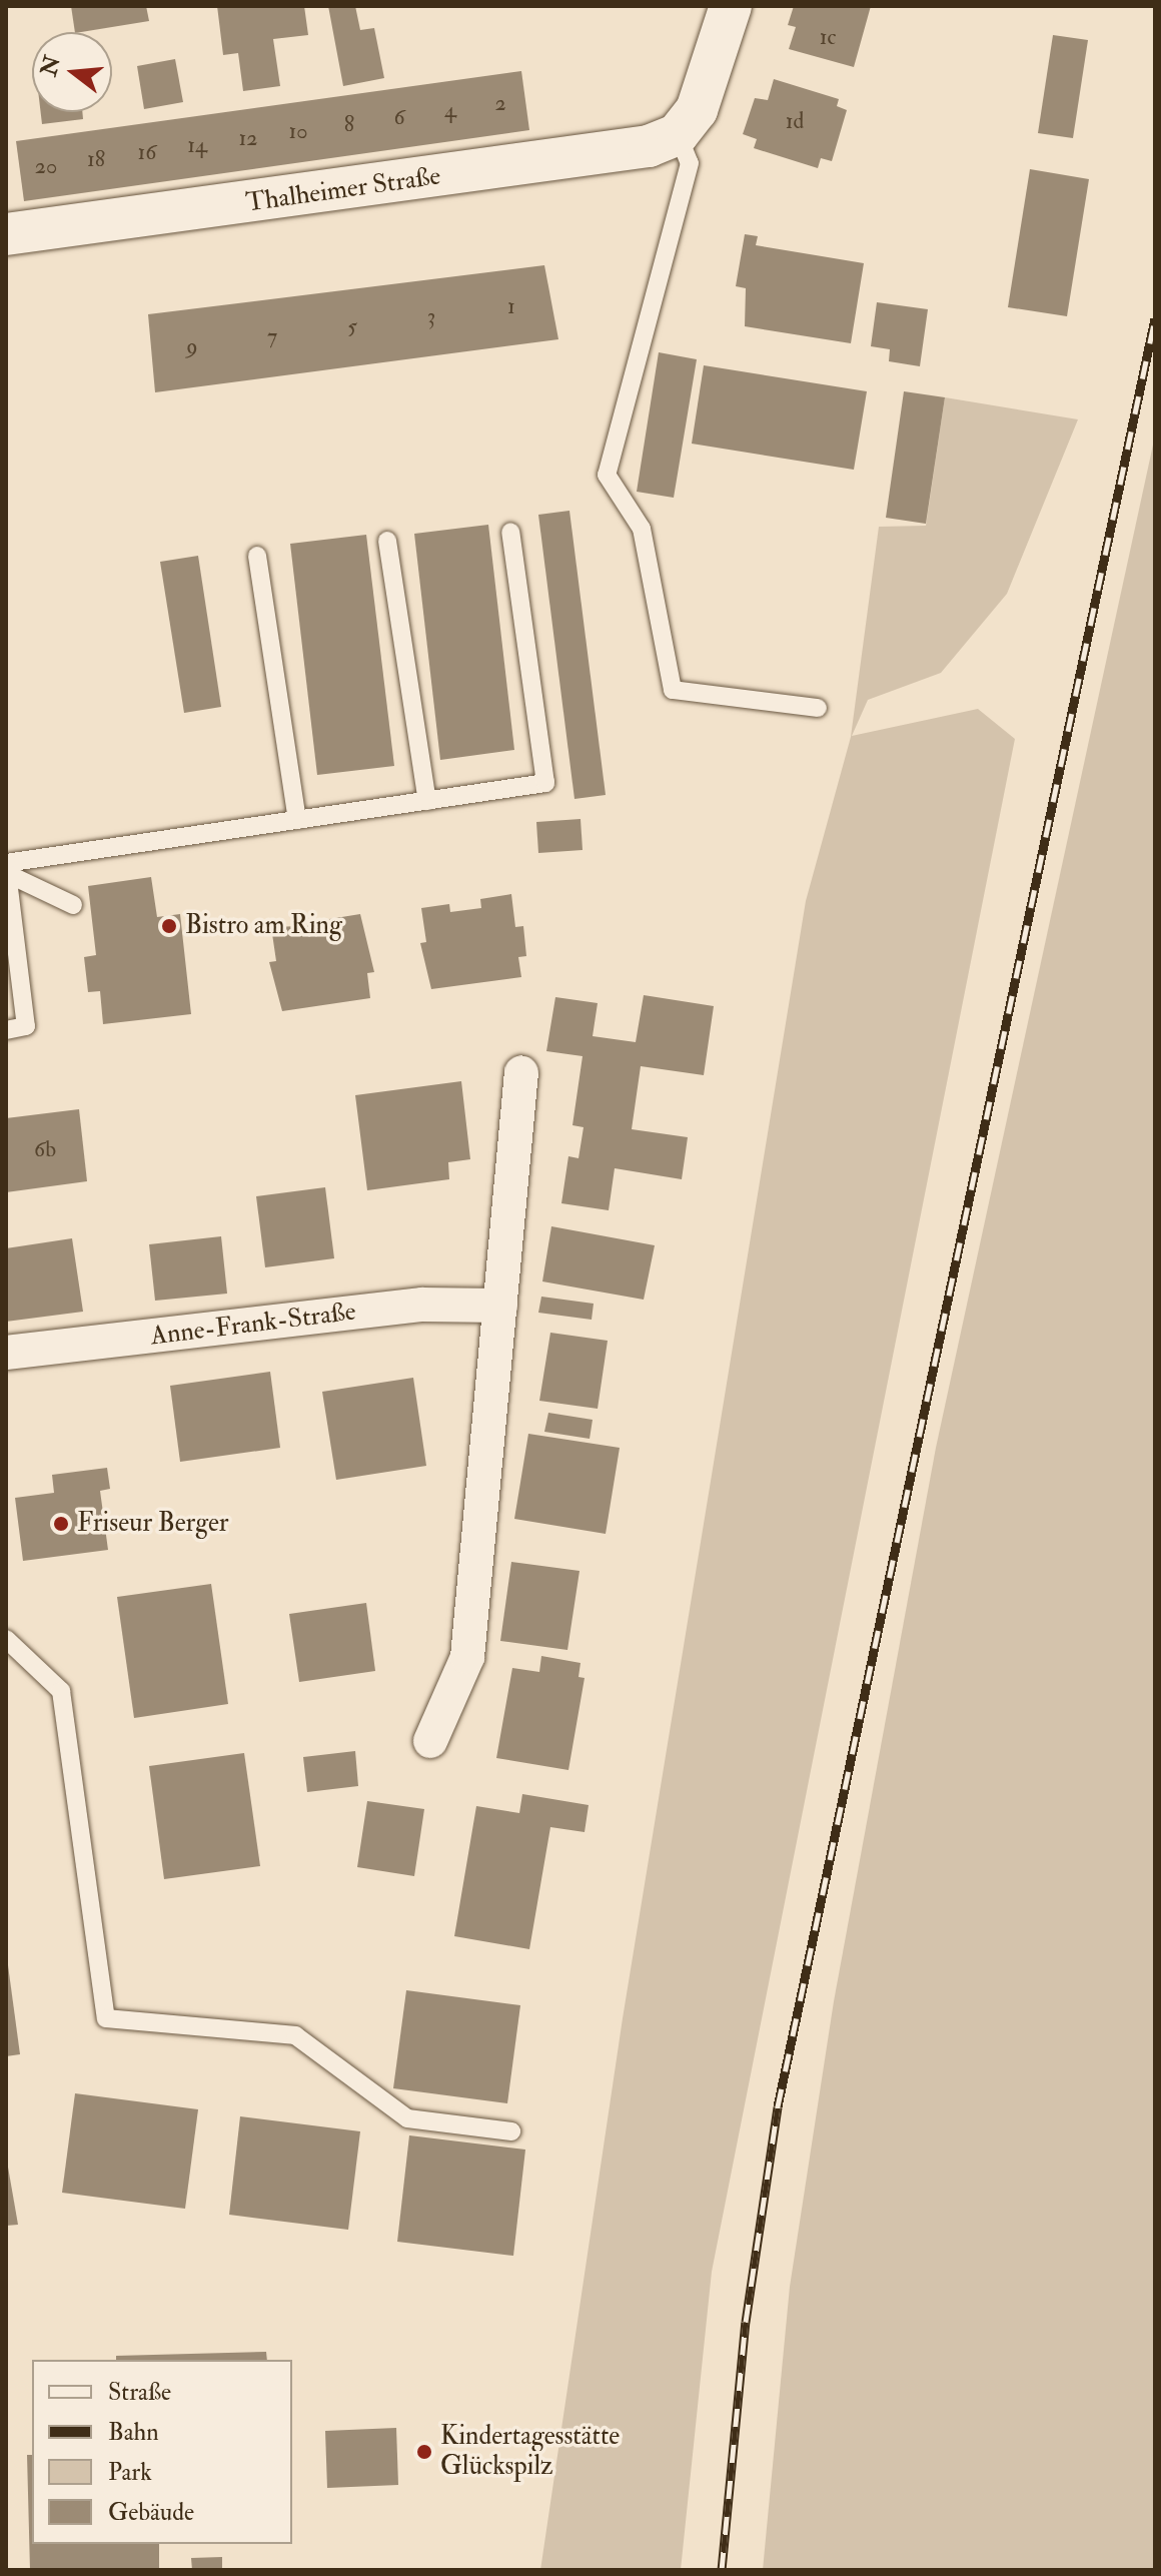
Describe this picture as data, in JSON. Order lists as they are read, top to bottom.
{
  "streets": {
    "street": ["Thalheimer Straße", "Anne-Frank-Straße"]
  },
  "places": ["Bistro am Ring", "Friseur Berger", "Kindertagesstätte Glückspilz"],
  "house_numbers": [
    "1c",
    "2",
    "4",
    "6",
    "1d",
    "8",
    "10",
    "12",
    "14",
    "16",
    "18",
    "20",
    "1",
    "3",
    "5",
    "7",
    "9",
    "6b"
  ],
  "legend": [
    "Straße",
    "Bahn",
    "Park",
    "Gebäude"
  ],
  "north": "left"
}
